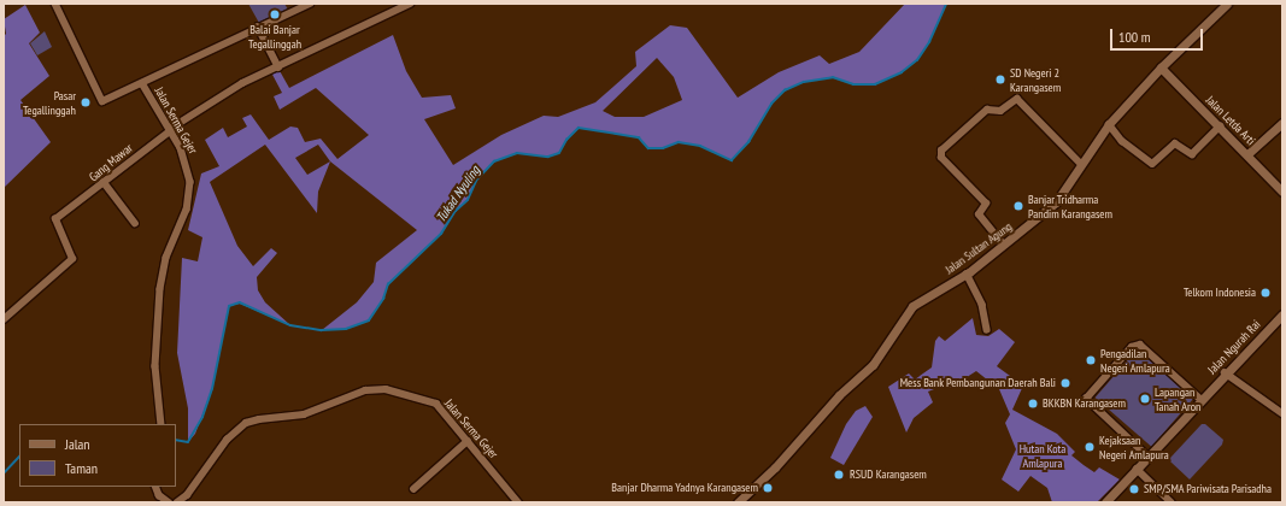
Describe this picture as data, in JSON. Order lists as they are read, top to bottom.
{
  "streets": {
    "street": [
      "Jalan Serma Gejer",
      "Jalan Letda Arti",
      "Gang Mawar",
      "Jalan Sultan Agung",
      "Jalan Ngurah Rai"
    ]
  },
  "crossings": [
    ["Jalan Serma Gejer", "Gang Mawar"],
    ["Jalan Letda Arti", "Jalan Sultan Agung"]
  ],
  "water": ["Tukad Nyuling"],
  "parks": ["Hutan Kota Amlapura"],
  "places": [
    "Balai Banjar Tegallinggah",
    "SD Negeri 2 Karangasem",
    "Pasar Tegallinggah",
    "Banjar Tridharma Pandim Karangasem",
    "Telkom Indonesia",
    "Pengadilan Negeri Amlapura",
    "Mess Bank Pembangunan Daerah Bali",
    "Lapangan Tanah Aron",
    "BKKBN Karangasem",
    "Kejaksaan Negeri Amlapura",
    "RSUD Karangasem",
    "Banjar Dharma Yadnya Karangasem",
    "SMP/SMA Pariwisata Parisadha"
  ],
  "legend": ["Jalan", "Taman"],
  "scale_bar": "100 m"
}
